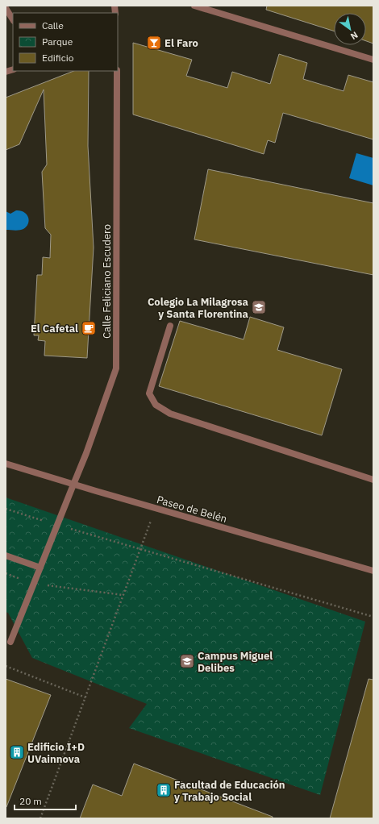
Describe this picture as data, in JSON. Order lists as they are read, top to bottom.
{
  "streets": {
    "street": ["Calle Feliciano Escudero", "Paseo de Belén"]
  },
  "crossings": [
    ["Calle Feliciano Escudero", "Paseo de Belén"]
  ],
  "places": {
    "bar": ["El Faro"],
    "school or university": ["Colegio La Milagrosa y Santa Florentina", "Campus Miguel Delibes"],
    "cafe": ["El Cafetal"],
    "building": ["Edificio I+D UVainnova", "Facultad de Educación y Trabajo Social"]
  },
  "legend": ["Calle", "Parque", "Edificio"],
  "scale_bar": "20 m",
  "north": "bottom right"
}
